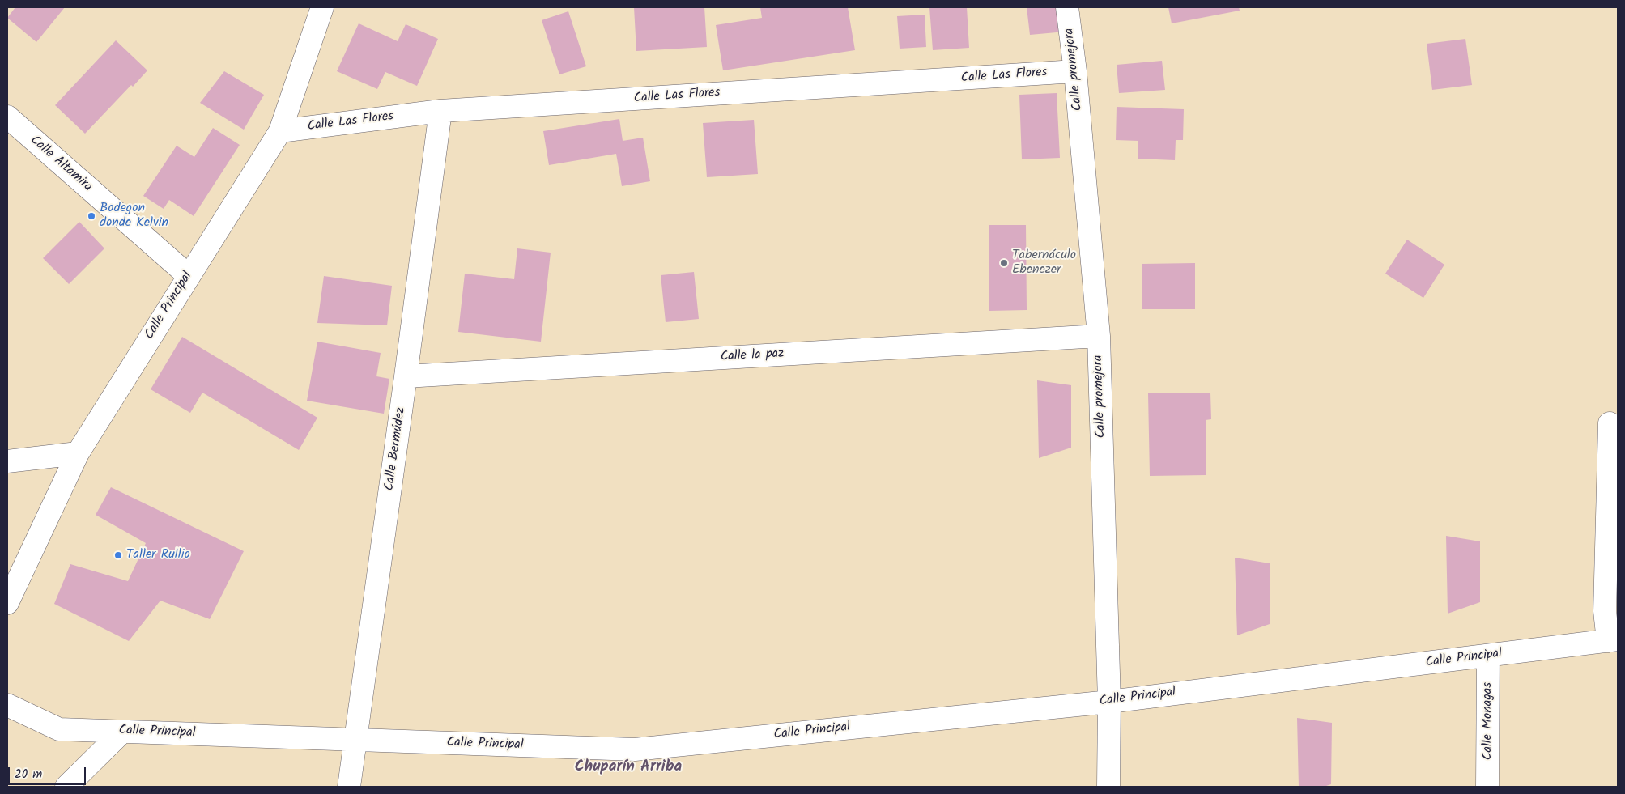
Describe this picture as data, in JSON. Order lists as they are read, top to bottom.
{
  "streets": {
    "street": [
      "Calle promejora",
      "Calle Las Flores",
      "Calle Altamira",
      "Calle Principal",
      "Calle la paz",
      "Calle Bermúdez",
      "Calle Monagas"
    ]
  },
  "crossings": [
    ["Calle promejora", "Calle Las Flores"],
    ["Calle promejora", "Calle Principal"],
    ["Calle promejora", "Calle la paz"],
    ["Calle Las Flores", "Calle Principal"],
    ["Calle Las Flores", "Calle Bermúdez"],
    ["Calle Altamira", "Calle Principal"],
    ["Calle Principal", "Calle Bermúdez"],
    ["Calle Principal", "Calle Monagas"],
    ["Calle la paz", "Calle Bermúdez"]
  ],
  "districts": ["Chuparín Arriba"],
  "places": ["Bodegon donde Kelvin", "Tabernáculo Ebenezer", "Taller Rullio"],
  "scale_bar": "20 m"
}
